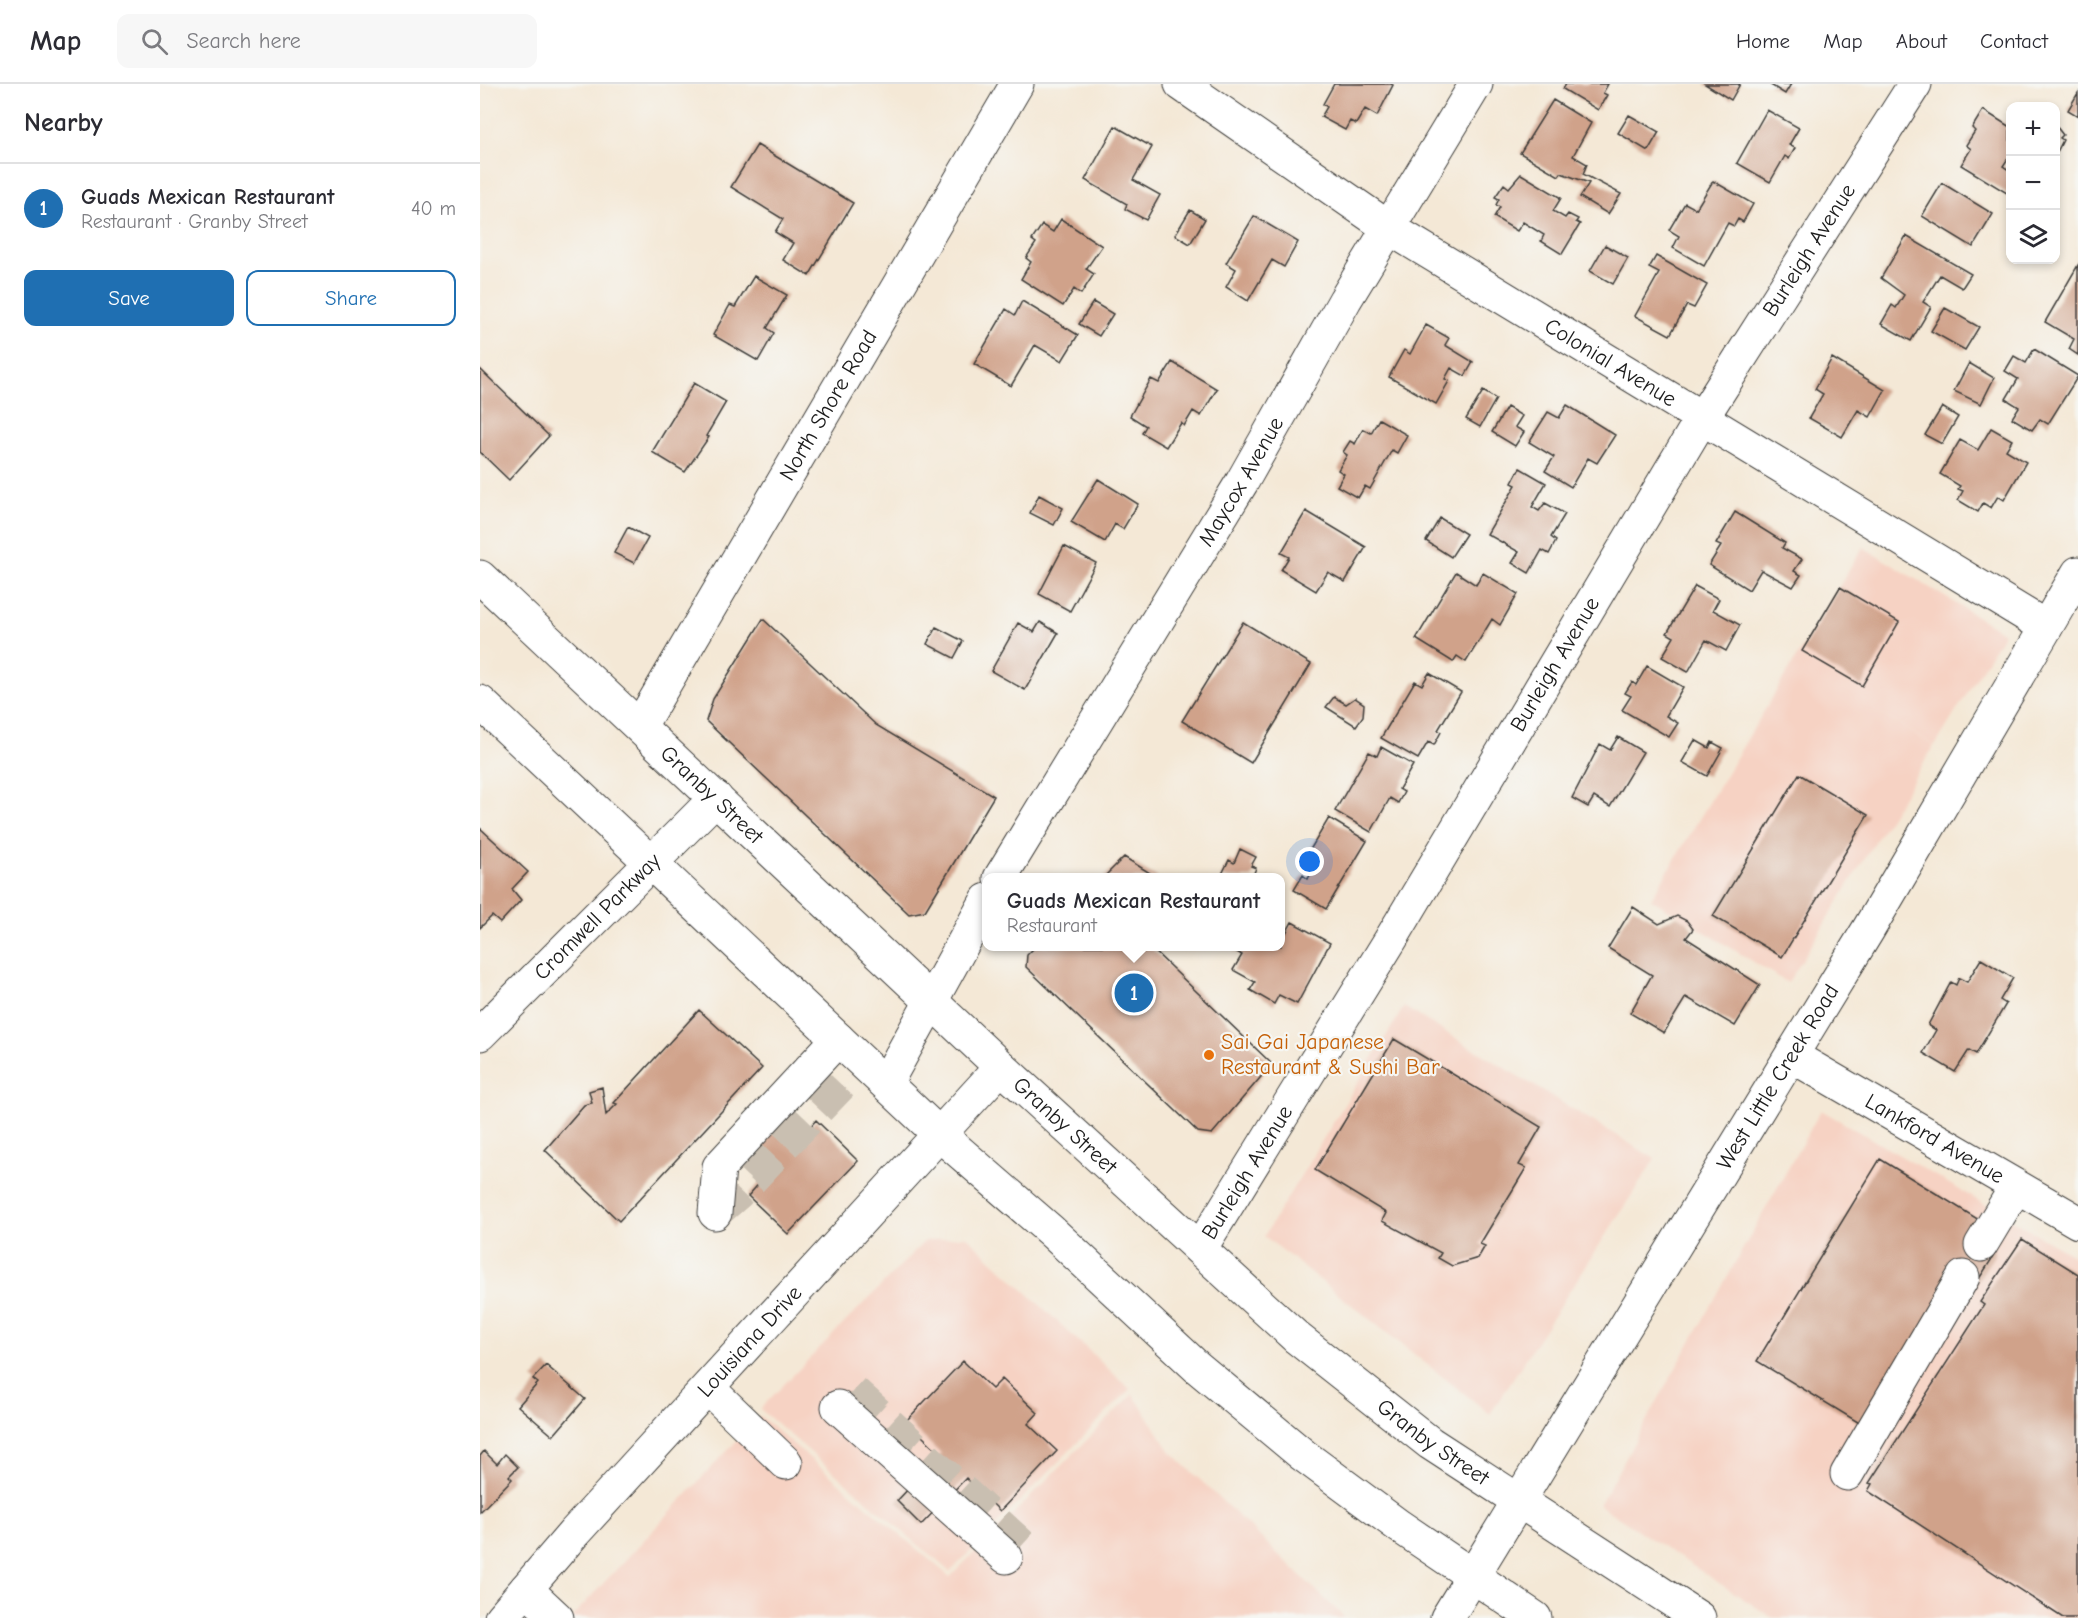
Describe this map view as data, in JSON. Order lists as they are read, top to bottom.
{
  "streets": {
    "street": [
      "Burleigh Avenue",
      "Colonial Avenue",
      "North Shore Road",
      "Maycox Avenue",
      "Granby Street",
      "Cromwell Parkway",
      "West Little Creek Road",
      "Lankford Avenue",
      "Louisiana Drive"
    ]
  },
  "crossings": [
    ["Burleigh Avenue", "Colonial Avenue"],
    ["Burleigh Avenue", "Granby Street"],
    ["Colonial Avenue", "Maycox Avenue"],
    ["Colonial Avenue", "West Little Creek Road"],
    ["North Shore Road", "Granby Street"],
    ["Granby Street", "Cromwell Parkway"],
    ["Granby Street", "West Little Creek Road"],
    ["Granby Street", "Louisiana Drive"],
    ["West Little Creek Road", "Lankford Avenue"]
  ],
  "places": ["Sai Gai Japanese Restaurant & Sushi Bar"],
  "page": {
    "header": "Map",
    "search": "Search here",
    "nav": [
      "Home",
      "Map",
      "About",
      "Contact"
    ],
    "heading": "Nearby",
    "map_buttons": ["+", "−"],
    "list": [
      {
        "mark": "1",
        "name": "Guads Mexican Restaurant",
        "note": "Restaurant · Granby Street",
        "value": "40 m"
      }
    ],
    "buttons": ["Save", "Share"],
    "popup": ["Guads Mexican Restaurant", "Restaurant"],
    "pins": "1"
  }
}
